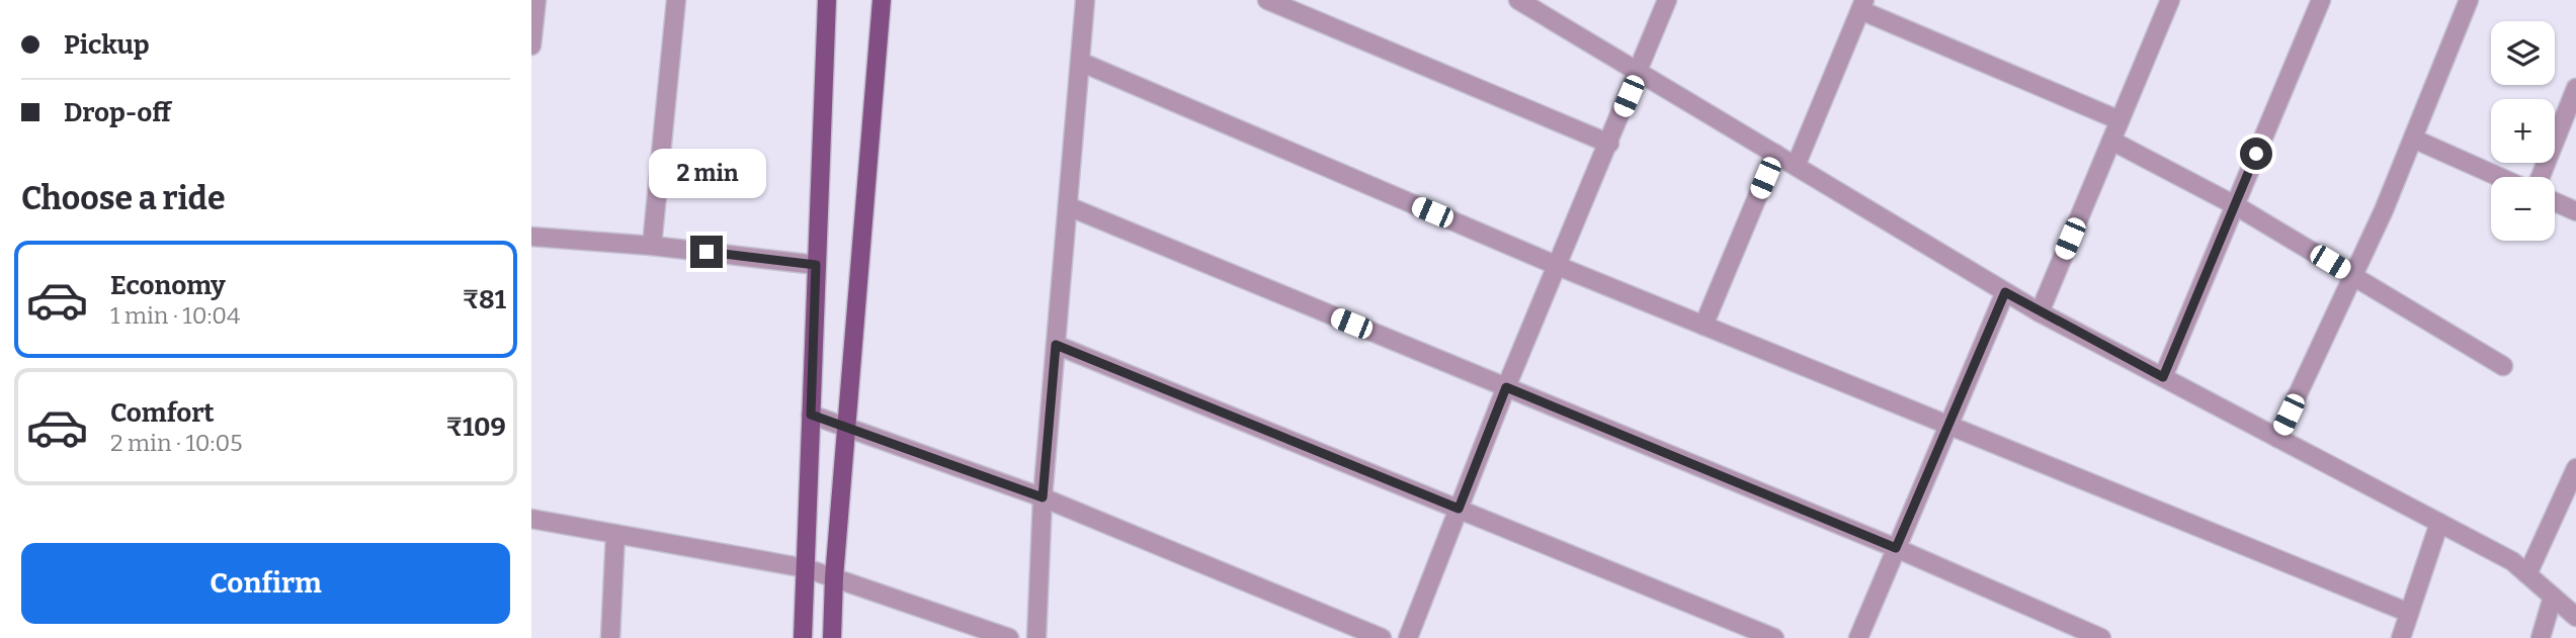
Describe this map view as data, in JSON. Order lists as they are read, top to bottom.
{
  "page": {
    "banner": ["Pickup", "Drop-off"],
    "map_buttons": ["+", "−"],
    "bubble": "2 min",
    "heading": "Choose a ride",
    "list": [
      {
        "name": "Economy",
        "note": "1 min · 10:04",
        "value": "₹81"
      },
      {
        "name": "Comfort",
        "note": "2 min · 10:05",
        "value": "₹109"
      }
    ],
    "buttons": "Confirm"
  }
}
